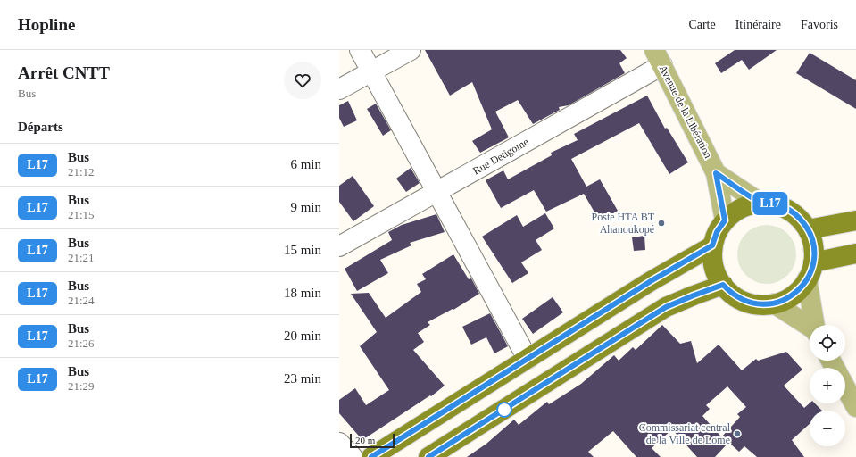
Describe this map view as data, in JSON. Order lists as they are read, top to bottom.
{
  "streets": {
    "main road": ["Avenue de la Libération"],
    "street": ["Rue Detigome"]
  },
  "crossings": [
    ["Avenue de la Libération", "Rue Detigome"]
  ],
  "places": ["Poste HTA BT Ahanoukopé", "Commissariat central de la Ville de Lome"],
  "lines": ["bus line L17"],
  "scale_bar": "20 m",
  "page": {
    "header": "Hopline",
    "nav": ["Carte", "Itinéraire", "Favoris"],
    "heading": [
      ["Arrêt CNTT", "Bus"],
      "Départs"
    ],
    "on_map": "L17",
    "list": [
      {
        "mark": "L17",
        "name": "Bus",
        "note": "21:12",
        "value": "6 min"
      },
      {
        "mark": "L17",
        "name": "Bus",
        "note": "21:15",
        "value": "9 min"
      },
      {
        "mark": "L17",
        "name": "Bus",
        "note": "21:21",
        "value": "15 min"
      },
      {
        "mark": "L17",
        "name": "Bus",
        "note": "21:24",
        "value": "18 min"
      },
      {
        "mark": "L17",
        "name": "Bus",
        "note": "21:26",
        "value": "20 min"
      },
      {
        "mark": "L17",
        "name": "Bus",
        "note": "21:29",
        "value": "23 min"
      }
    ],
    "map_buttons": ["+", "−"],
    "scale": "20 m"
  }
}
